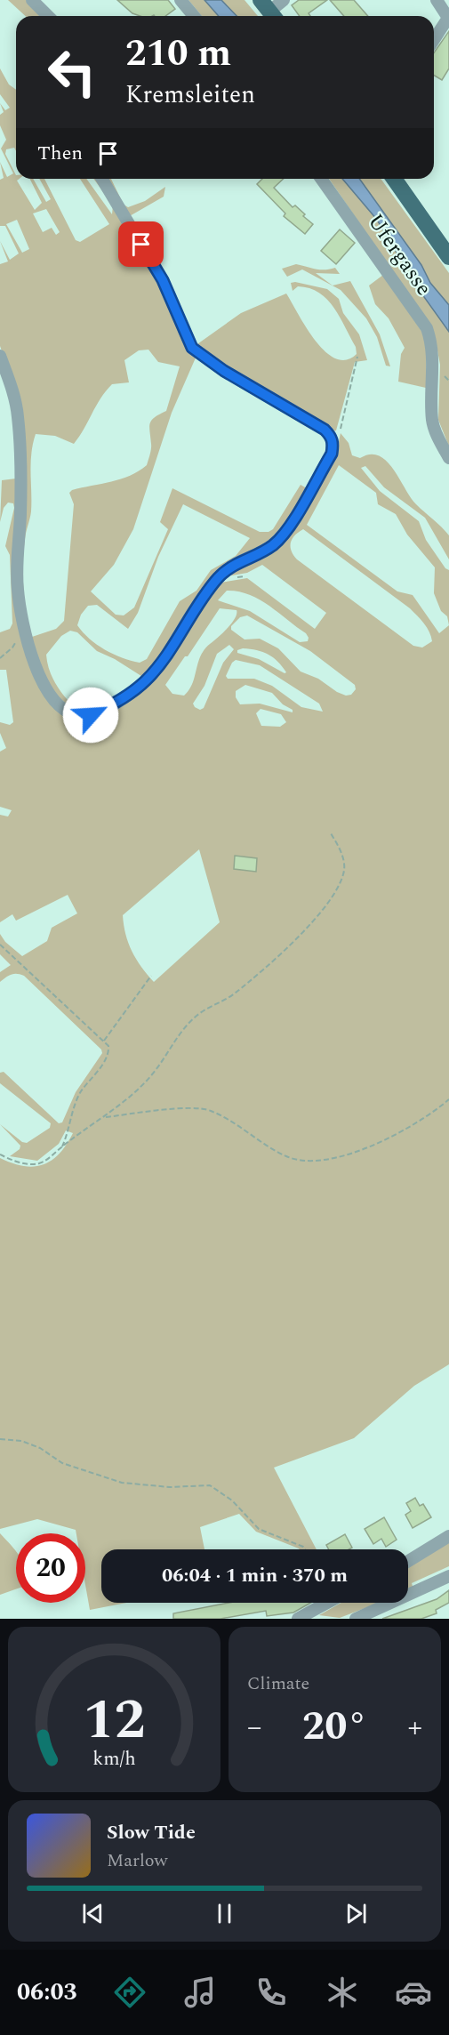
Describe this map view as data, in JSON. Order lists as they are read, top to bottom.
{
  "streets": {
    "street": ["Ufergasse"]
  },
  "page": {
    "turn": ["210 m", "Kremsleiten"],
    "then": "Then",
    "limit": "20",
    "trip": "06:04 · 1 min · 370 m",
    "tile": "Climate",
    "heat": ["−", "20°", "+"],
    "song": ["Slow Tide", "Marlow"],
    "tabs": "06:03",
    "gauge": ["12", "km/h"]
  }
}
